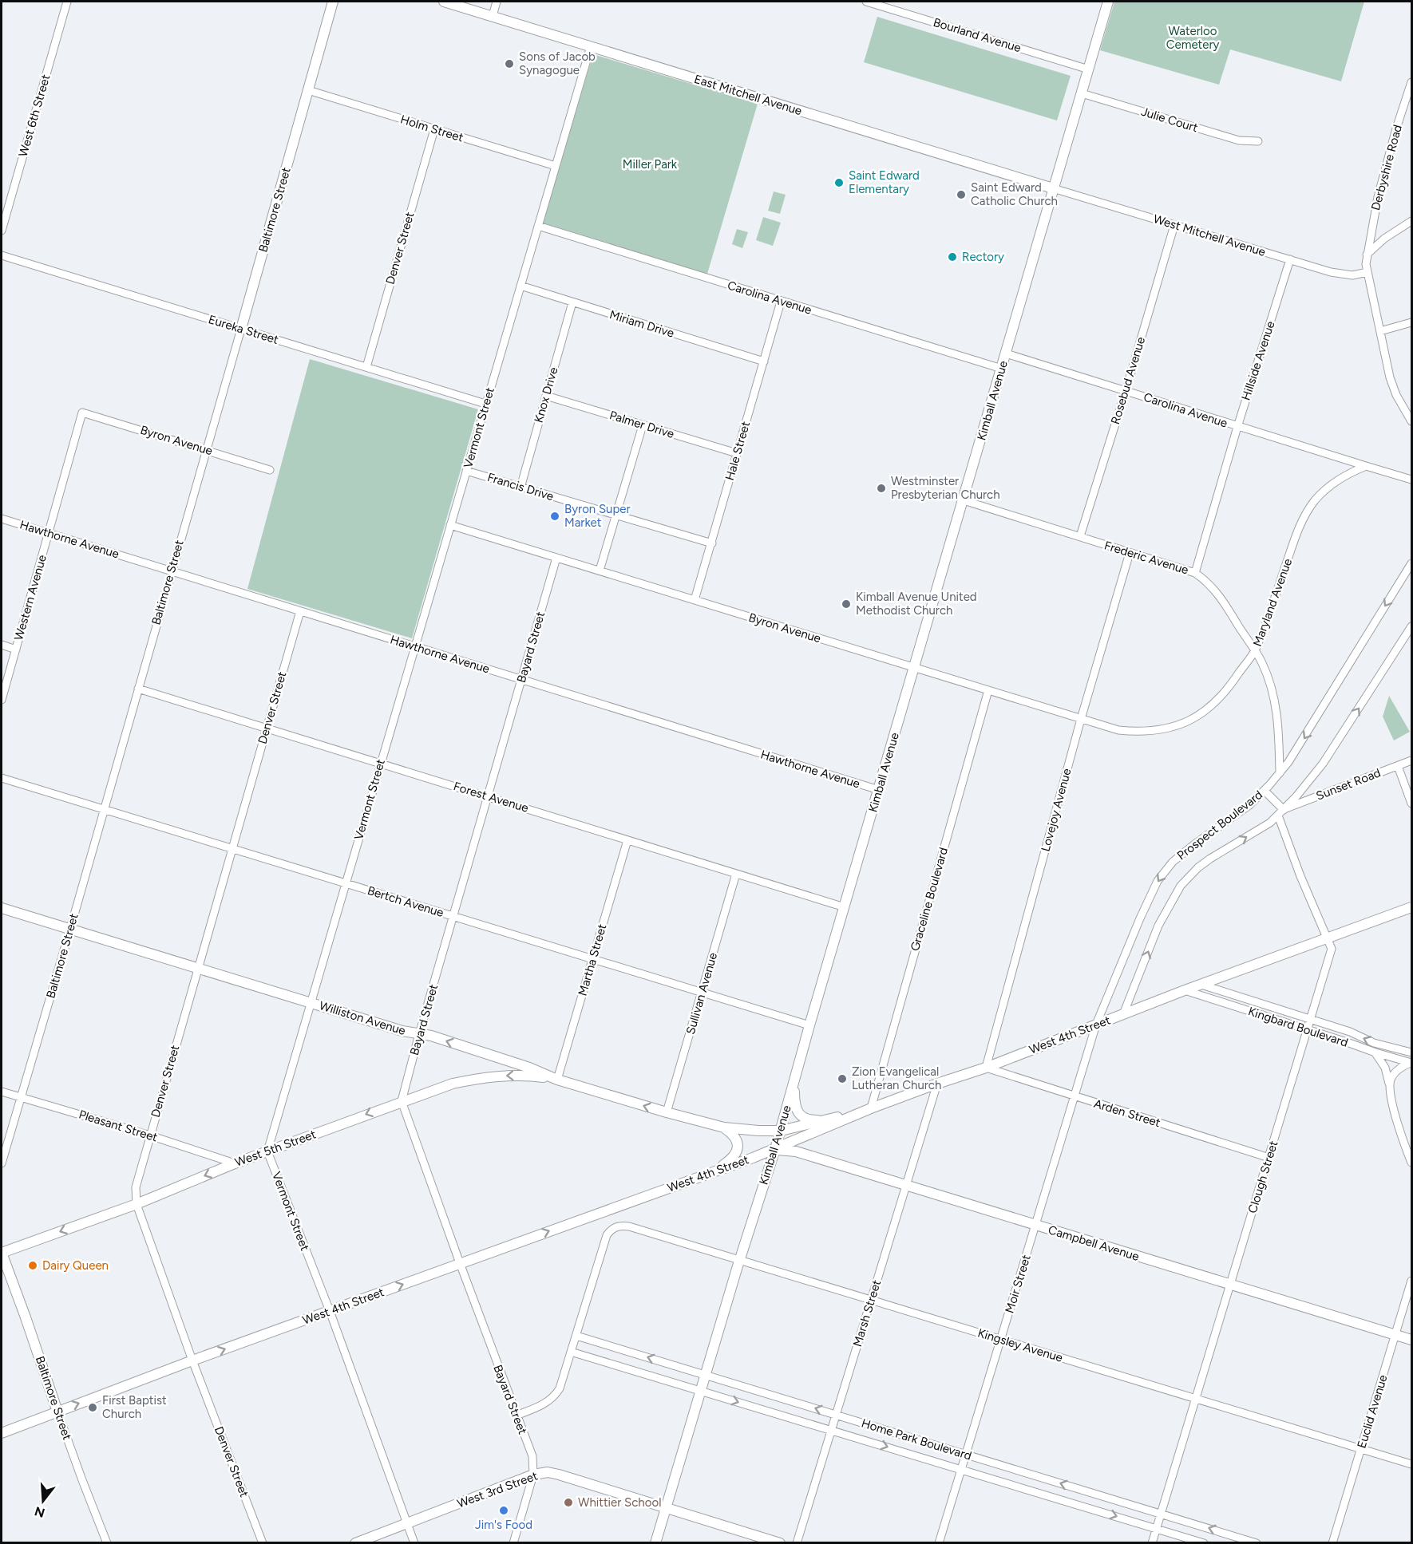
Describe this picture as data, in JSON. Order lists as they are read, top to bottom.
{
  "streets": {
    "main road": [
      "East Mitchell Avenue",
      "Baltimore Street",
      "Kimball Avenue",
      "Williston Avenue",
      "West 4th Street",
      "West 5th Street",
      "Campbell Avenue",
      "West 3rd Street"
    ],
    "street": [
      "Bourland Avenue",
      "West 6th Street",
      "Julie Court",
      "Holm Street",
      "Derbyshire Road",
      "West Mitchell Avenue",
      "Denver Street",
      "Carolina Avenue",
      "Miriam Drive",
      "Eureka Street",
      "Hillside Avenue",
      "Rosebud Avenue",
      "Knox Drive",
      "Palmer Drive",
      "Vermont Street",
      "Byron Avenue",
      "Hale Street",
      "Francis Drive",
      "Hawthorne Avenue",
      "Frederic Avenue",
      "Western Avenue",
      "Maryland Avenue",
      "Bayard Street",
      "Sunset Road",
      "Forest Avenue",
      "Lovejoy Avenue",
      "Prospect Boulevard",
      "Graceline Boulevard",
      "Bertch Avenue",
      "Martha Street",
      "Sullivan Avenue",
      "Kingbard Boulevard",
      "Arden Street",
      "Pleasant Street",
      "Clough Street",
      "Moir Street",
      "Marsh Street",
      "Kingsley Avenue",
      "Euclid Avenue",
      "Home Park Boulevard"
    ]
  },
  "crossings": [
    ["Bourland Avenue", "Kimball Avenue"],
    ["East Mitchell Avenue", "West Mitchell Avenue"],
    ["East Mitchell Avenue", "Kimball Avenue"],
    ["East Mitchell Avenue", "Vermont Street"],
    ["Julie Court", "Kimball Avenue"],
    ["Holm Street", "Baltimore Street"],
    ["Holm Street", "Denver Street"],
    ["Holm Street", "Vermont Street"],
    ["Derbyshire Road", "West Mitchell Avenue"],
    ["Baltimore Street", "Eureka Street"],
    ["Baltimore Street", "Byron Avenue"],
    ["Baltimore Street", "Hawthorne Avenue"],
    ["Baltimore Street", "Forest Avenue"],
    ["Baltimore Street", "Bertch Avenue"],
    ["Baltimore Street", "Williston Avenue"],
    ["Baltimore Street", "West 4th Street"],
    ["Baltimore Street", "Pleasant Street"],
    ["Baltimore Street", "West 5th Street"],
    ["West Mitchell Avenue", "Hillside Avenue"],
    ["West Mitchell Avenue", "Rosebud Avenue"],
    ["West Mitchell Avenue", "Kimball Avenue"],
    ["Denver Street", "Eureka Street"],
    ["Denver Street", "Hawthorne Avenue"],
    ["Denver Street", "Forest Avenue"],
    ["Denver Street", "Bertch Avenue"],
    ["Denver Street", "Williston Avenue"],
    ["Denver Street", "West 4th Street"],
    ["Denver Street", "Pleasant Street"],
    ["Denver Street", "West 5th Street"],
    ["Carolina Avenue", "Hillside Avenue"],
    ["Carolina Avenue", "Rosebud Avenue"],
    ["Carolina Avenue", "Kimball Avenue"],
    ["Carolina Avenue", "Vermont Street"],
    ["Carolina Avenue", "Hale Street"],
    ["Carolina Avenue", "Maryland Avenue"],
    ["Miriam Drive", "Knox Drive"],
    ["Miriam Drive", "Vermont Street"],
    ["Miriam Drive", "Hale Street"],
    ["Eureka Street", "Vermont Street"],
    ["Hillside Avenue", "Frederic Avenue"],
    ["Rosebud Avenue", "Frederic Avenue"],
    ["Knox Drive", "Palmer Drive"],
    ["Knox Drive", "Francis Drive"],
    ["Kimball Avenue", "Byron Avenue"],
    ["Kimball Avenue", "Hawthorne Avenue"],
    ["Kimball Avenue", "Frederic Avenue"],
    ["Kimball Avenue", "Forest Avenue"],
    ["Kimball Avenue", "Bertch Avenue"],
    ["Kimball Avenue", "Williston Avenue"],
    ["Kimball Avenue", "West 4th Street"],
    ["Kimball Avenue", "Campbell Avenue"],
    ["Kimball Avenue", "Kingsley Avenue"],
    ["Kimball Avenue", "Home Park Boulevard"],
    ["Kimball Avenue", "West 3rd Street"],
    ["Palmer Drive", "Hale Street"],
    ["Vermont Street", "Byron Avenue"],
    ["Vermont Street", "Francis Drive"],
    ["Vermont Street", "Hawthorne Avenue"],
    ["Vermont Street", "Forest Avenue"],
    ["Vermont Street", "Bertch Avenue"],
    ["Vermont Street", "Williston Avenue"],
    ["Vermont Street", "West 4th Street"],
    ["Vermont Street", "West 5th Street"],
    ["Vermont Street", "West 3rd Street"],
    ["Byron Avenue", "Hale Street"],
    ["Byron Avenue", "Western Avenue"],
    ["Byron Avenue", "Maryland Avenue"],
    ["Byron Avenue", "Bayard Street"],
    ["Byron Avenue", "Lovejoy Avenue"],
    ["Byron Avenue", "Graceline Boulevard"],
    ["Hale Street", "Francis Drive"],
    ["Hawthorne Avenue", "Western Avenue"],
    ["Hawthorne Avenue", "Bayard Street"],
    ["Frederic Avenue", "Maryland Avenue"],
    ["Frederic Avenue", "Lovejoy Avenue"],
    ["Frederic Avenue", "Prospect Boulevard"],
    ["Bayard Street", "Forest Avenue"],
    ["Bayard Street", "Bertch Avenue"],
    ["Bayard Street", "Williston Avenue"],
    ["Bayard Street", "West 4th Street"],
    ["Bayard Street", "West 5th Street"],
    ["Bayard Street", "West 3rd Street"],
    ["Sunset Road", "Prospect Boulevard"],
    ["Forest Avenue", "Martha Street"],
    ["Forest Avenue", "Sullivan Avenue"],
    ["Lovejoy Avenue", "West 4th Street"],
    ["Lovejoy Avenue", "Arden Street"],
    ["Prospect Boulevard", "West 4th Street"],
    ["Prospect Boulevard", "Clough Street"],
    ["Prospect Boulevard", "Moir Street"],
    ["Graceline Boulevard", "Williston Avenue"],
    ["Graceline Boulevard", "West 4th Street"],
    ["Bertch Avenue", "Martha Street"],
    ["Bertch Avenue", "Sullivan Avenue"],
    ["Martha Street", "Williston Avenue"],
    ["Martha Street", "West 5th Street"],
    ["Sullivan Avenue", "Williston Avenue"],
    ["Williston Avenue", "West 4th Street"],
    ["Williston Avenue", "West 5th Street"],
    ["Kingbard Boulevard", "West 4th Street"],
    ["Kingbard Boulevard", "Clough Street"],
    ["West 4th Street", "Arden Street"],
    ["West 4th Street", "Clough Street"],
    ["West 4th Street", "Campbell Avenue"],
    ["West 4th Street", "Moir Street"],
    ["West 4th Street", "Marsh Street"],
    ["Arden Street", "Clough Street"],
    ["Arden Street", "Moir Street"],
    ["Pleasant Street", "West 5th Street"],
    ["Clough Street", "Campbell Avenue"],
    ["Clough Street", "Kingsley Avenue"],
    ["Clough Street", "Home Park Boulevard"],
    ["Campbell Avenue", "Moir Street"],
    ["Campbell Avenue", "Marsh Street"],
    ["Campbell Avenue", "Euclid Avenue"],
    ["Moir Street", "Kingsley Avenue"],
    ["Moir Street", "Home Park Boulevard"],
    ["Marsh Street", "Kingsley Avenue"],
    ["Marsh Street", "Home Park Boulevard"],
    ["Kingsley Avenue", "Euclid Avenue"],
    ["Kingsley Avenue", "Home Park Boulevard"]
  ],
  "one_way": ["West 4th Street", "West 5th Street"],
  "parks": ["Waterloo Cemetery", "Miller Park"],
  "places": [
    "Sons of Jacob Synagogue",
    "Saint Edward Elementary",
    "Saint Edward Catholic Church",
    "Rectory",
    "Westminster Presbyterian Church",
    "Byron Super Market",
    "Kimball Avenue United Methodist Church",
    "Zion Evangelical Lutheran Church",
    "Dairy Queen",
    "First Baptist Church",
    "Whittier School",
    "Jim's Food"
  ],
  "north": "bottom"
}
